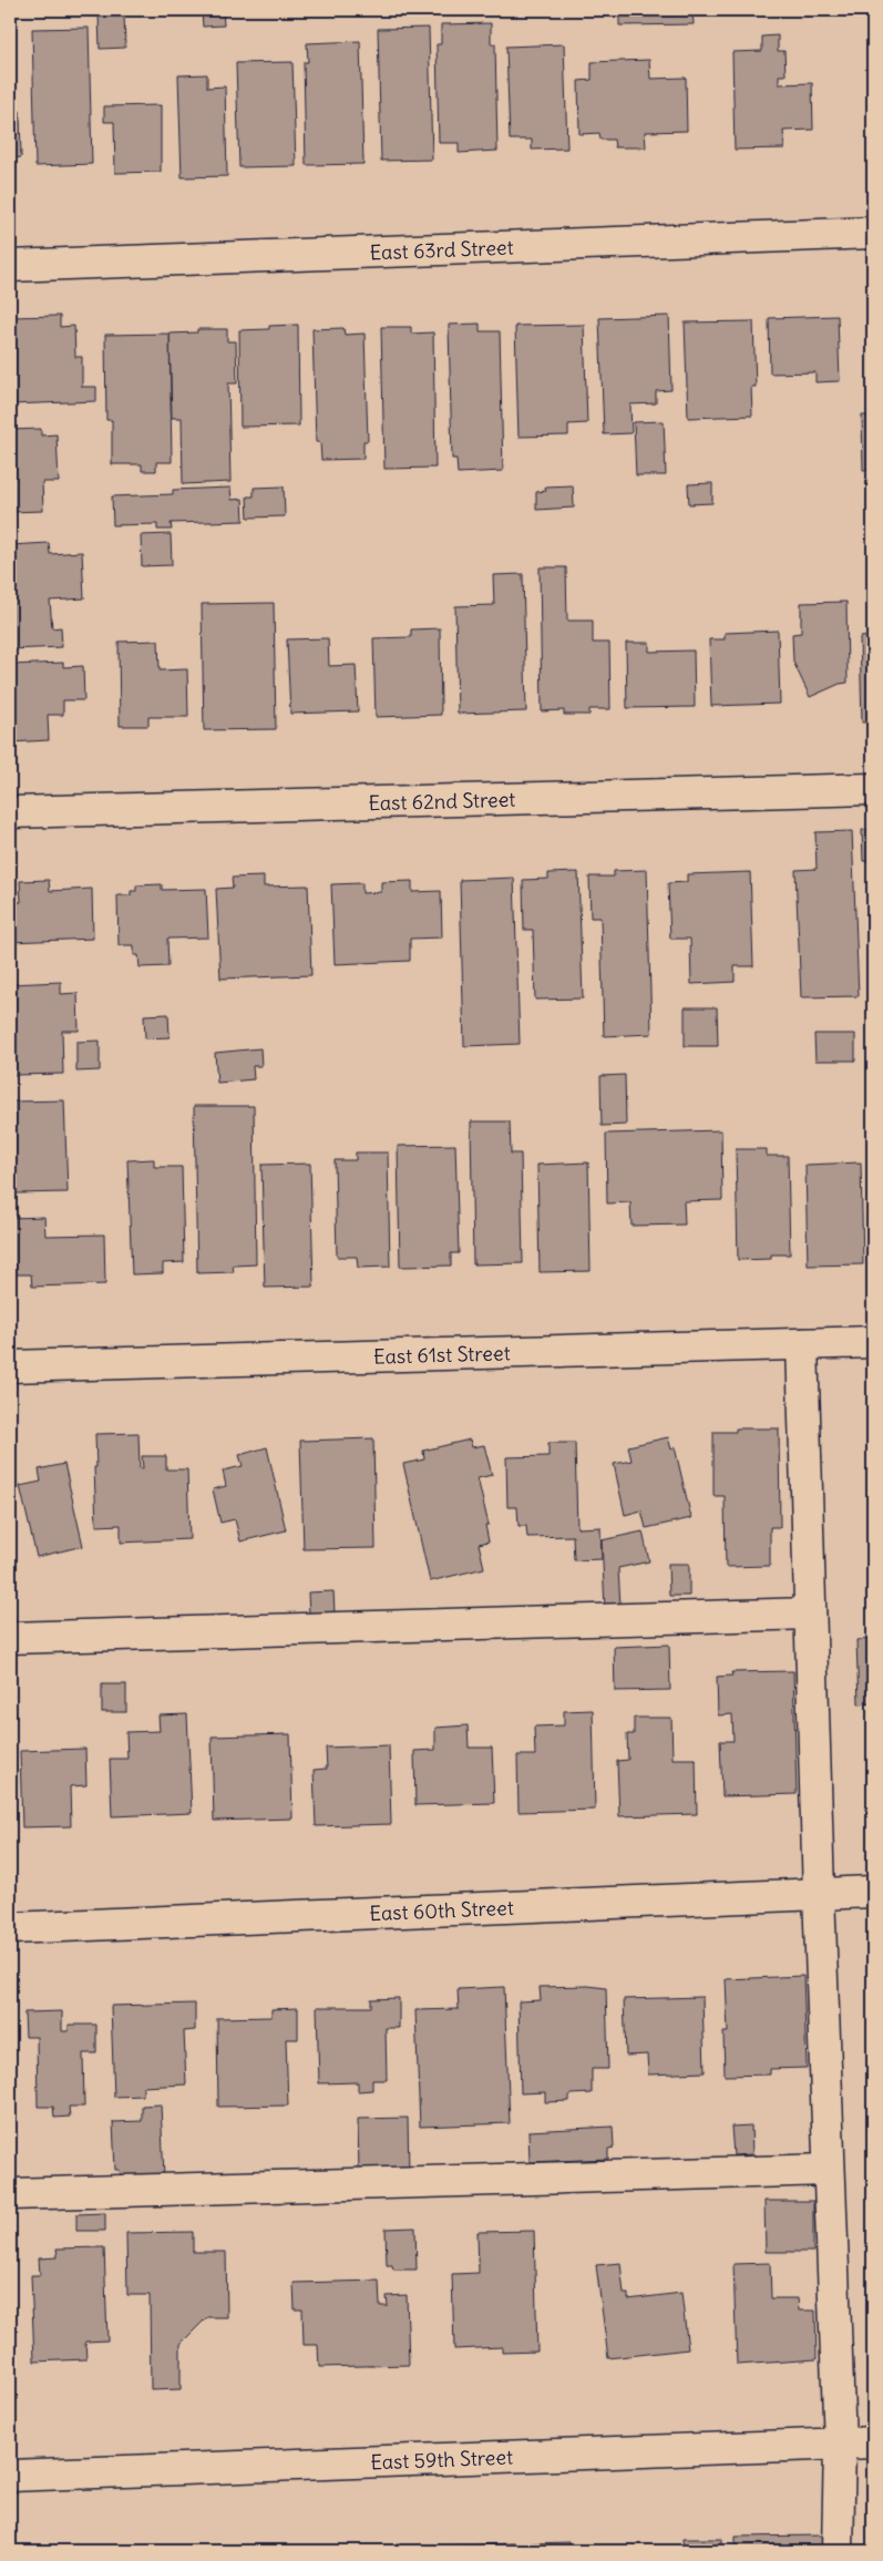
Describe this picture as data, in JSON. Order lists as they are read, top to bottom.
{
  "streets": {
    "street": [
      "East 63rd Street",
      "East 62nd Street",
      "East 61st Street",
      "East 60th Street",
      "East 59th Street"
    ]
  }
}
